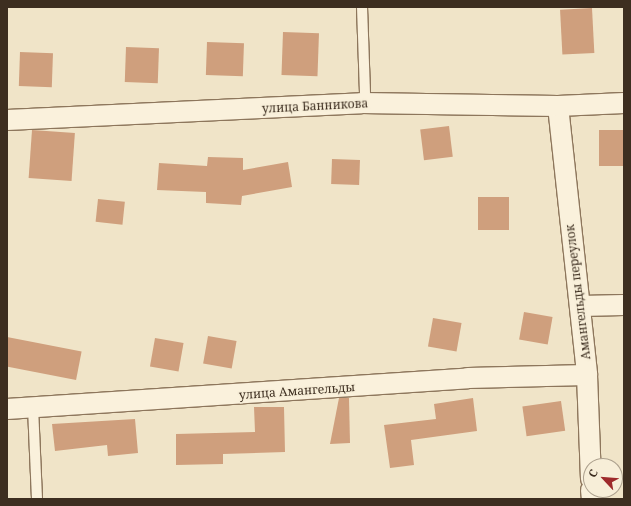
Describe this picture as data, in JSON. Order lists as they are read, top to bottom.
{
  "streets": {
    "street": ["улица Банникова", "Амангельды переулок", "улица Амангельды"]
  },
  "crossings": [
    ["улица Банникова", "Амангельды переулок"],
    ["Амангельды переулок", "улица Амангельды"]
  ],
  "north": "top left"
}
